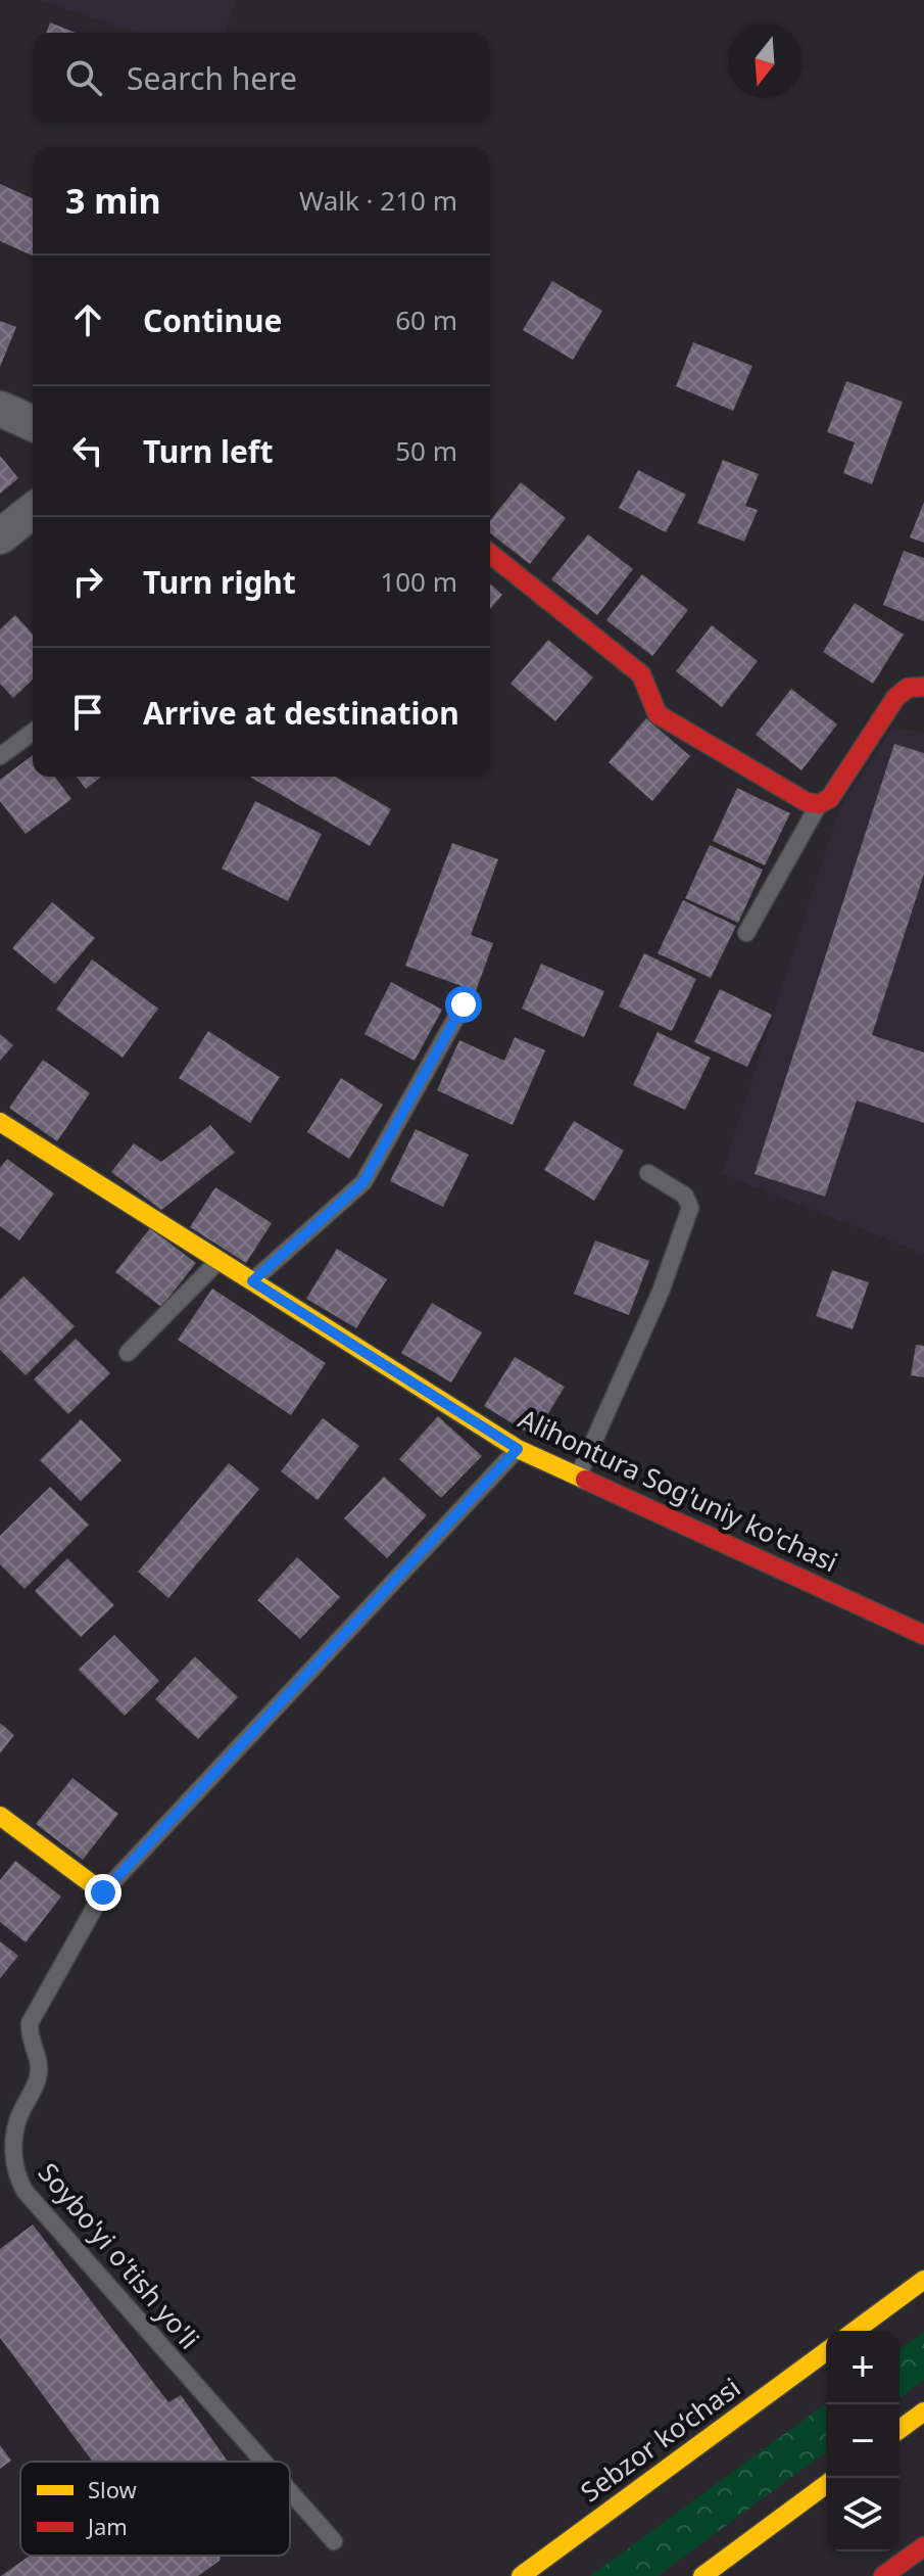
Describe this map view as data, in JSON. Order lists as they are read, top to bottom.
{
  "streets": {
    "street": ["Alihontura Sog'uniy ko'chasi", "Sebzor ko‘chasi"],
    "lane": ["Soybo'yi o'tish yo'li"]
  },
  "crossings": [
    ["Alihontura Sog'uniy ko'chasi", "Soybo'yi o'tish yo'li"]
  ],
  "legend": ["Slow", "Jam"],
  "north": "bottom",
  "page": {
    "search": "Search here",
    "heading": ["3 min", "Walk · 210 m"],
    "list": [
      ["Continue", "60 m"],
      ["Turn left", "50 m"],
      ["Turn right", "100 m"],
      "Arrive at destination"
    ],
    "map_buttons": ["+", "−"]
  }
}
